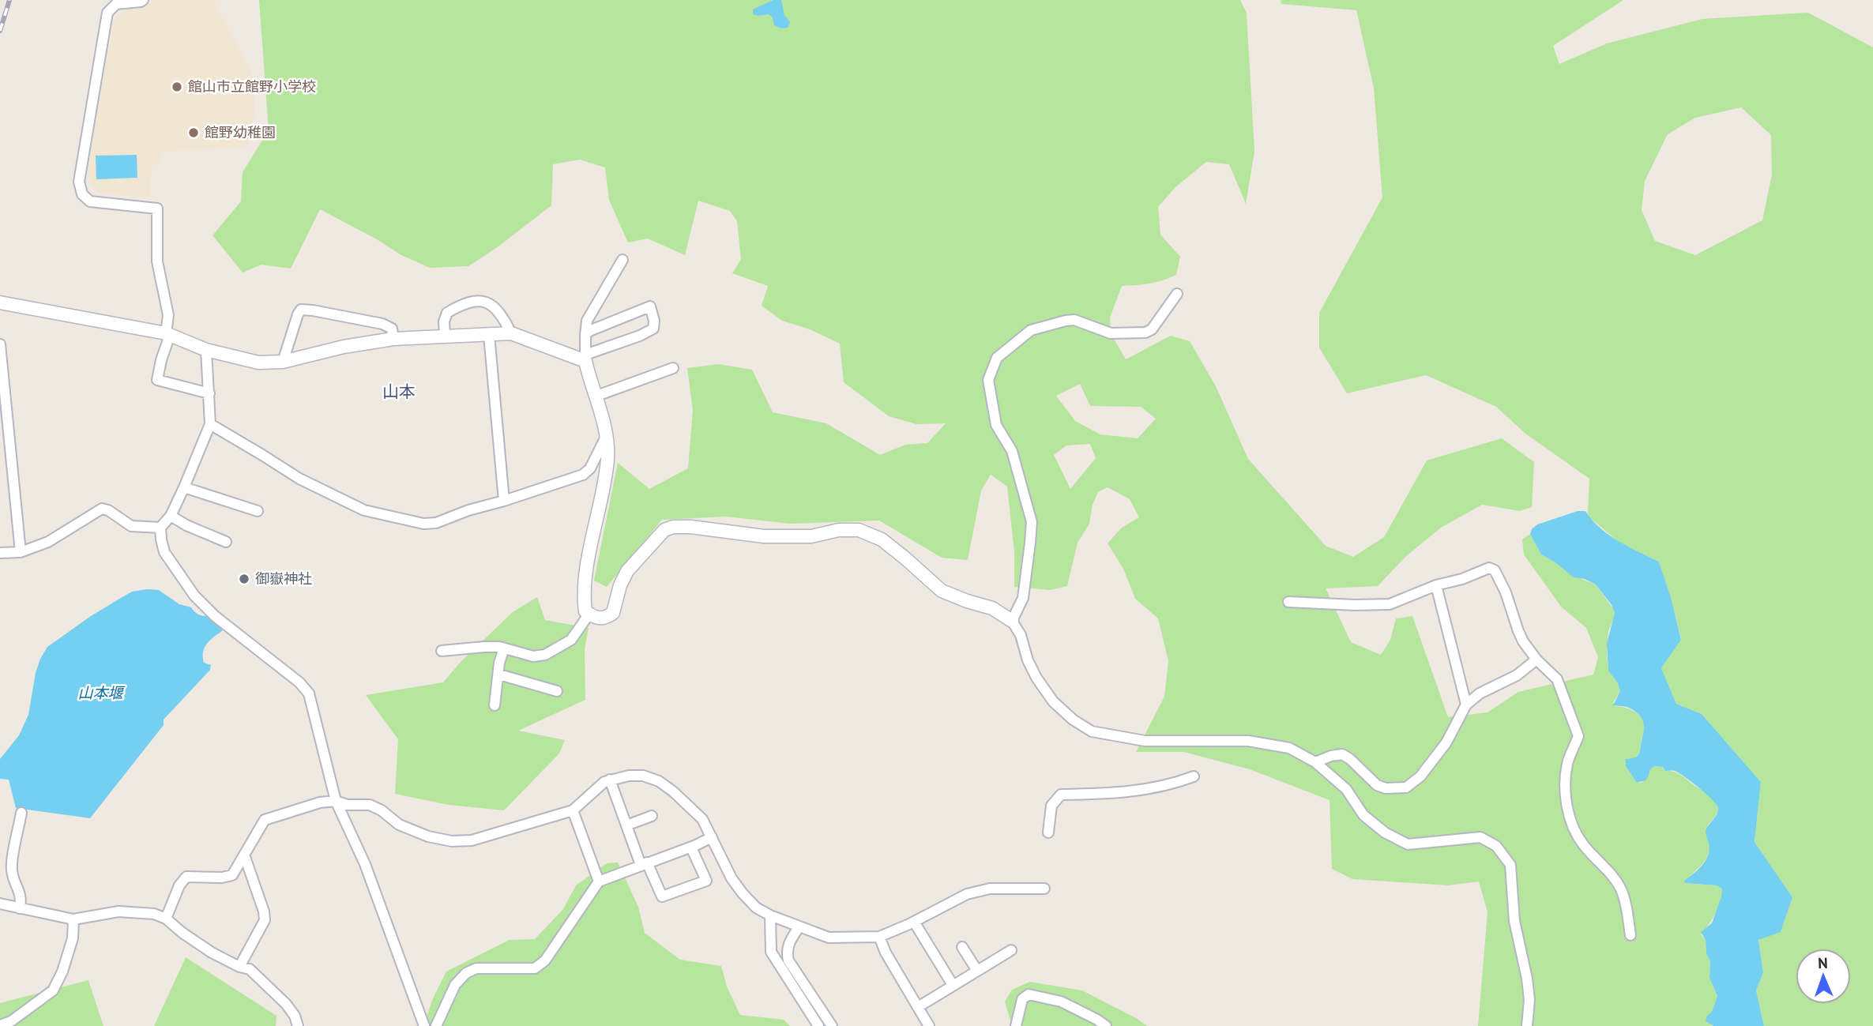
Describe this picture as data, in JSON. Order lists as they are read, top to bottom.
{
  "districts": ["山本"],
  "water": ["山本堰"],
  "places": ["館山市立館野小学校", "館野幼稚園", "御嶽神社"],
  "north": "top"
}
